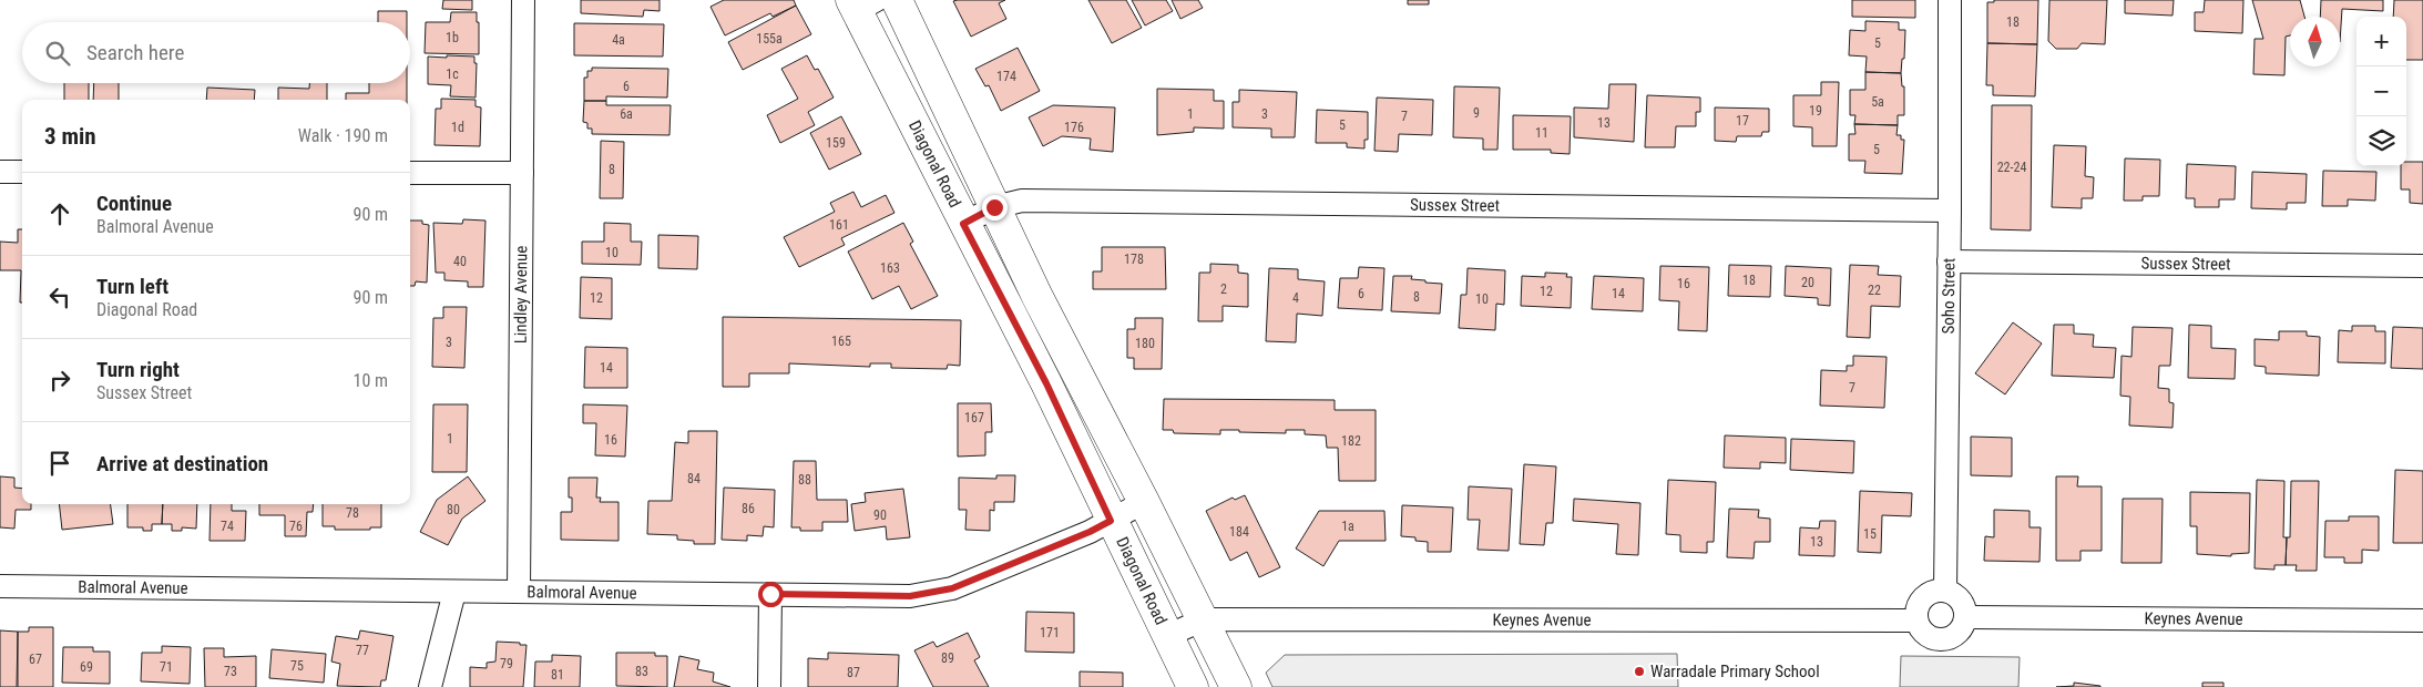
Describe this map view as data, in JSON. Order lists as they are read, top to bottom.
{
  "streets": {
    "main road": ["Diagonal Road"],
    "street": [
      "Sussex Street",
      "Lindley Avenue",
      "Soho Street",
      "Balmoral Avenue",
      "Keynes Avenue"
    ]
  },
  "crossings": [
    ["Diagonal Road", "Sussex Street"],
    ["Diagonal Road", "Balmoral Avenue"],
    ["Diagonal Road", "Keynes Avenue"],
    ["Sussex Street", "Soho Street"],
    ["Lindley Avenue", "Balmoral Avenue"],
    ["Soho Street", "Keynes Avenue"]
  ],
  "places": ["Warradale Primary School"],
  "house_numbers": [
    "18",
    "1b",
    "155a",
    "4a",
    "5",
    "1c",
    "174",
    "6",
    "5a",
    "19",
    "9",
    "6a",
    "1",
    "3",
    "7",
    "17",
    "13",
    "5",
    "1d",
    "176",
    "11",
    "159",
    "5",
    "22-24",
    "8",
    "161",
    "10",
    "178",
    "40",
    "163",
    "18",
    "20",
    "16",
    "2",
    "22",
    "12",
    "6",
    "14",
    "8",
    "12",
    "4",
    "10",
    "165",
    "3",
    "180",
    "14",
    "7",
    "167",
    "1",
    "16",
    "182",
    "84",
    "88",
    "86",
    "80",
    "78",
    "90",
    "74",
    "76",
    "1a",
    "184",
    "15",
    "13",
    "171",
    "77",
    "89",
    "67",
    "79",
    "75",
    "69",
    "71",
    "73",
    "83",
    "87",
    "81"
  ],
  "north": "top",
  "page": {
    "map_buttons": ["+", "−"],
    "search": "Search here",
    "heading": ["3 min", "Walk · 190 m"],
    "list": [
      ["Continue", "Balmoral Avenue", "90 m"],
      ["Turn left", "Diagonal Road", "90 m"],
      ["Turn right", "Sussex Street", "10 m"],
      "Arrive at destination"
    ]
  }
}
